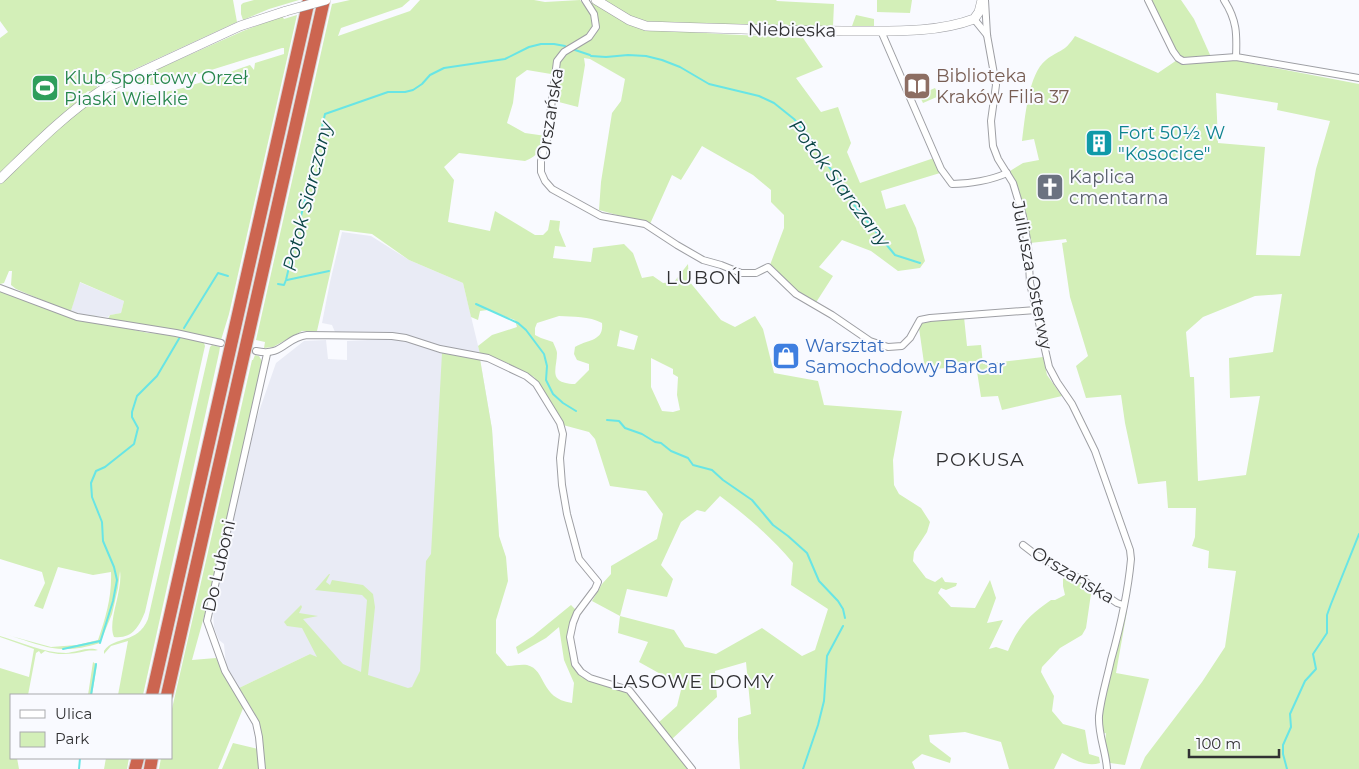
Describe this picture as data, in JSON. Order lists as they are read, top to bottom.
{
  "streets": {
    "street": [
      "Niebieska",
      "Orszańska",
      "Juliusza Osterwy",
      "Do Luboni"
    ]
  },
  "crossings": [
    ["Niebieska", "Juliusza Osterwy"],
    ["Orszańska", "Juliusza Osterwy"]
  ],
  "districts": ["LUBOŃ", "POKUSA", "LASOWE DOMY"],
  "water": ["Potok Siarczany"],
  "places": {
    "library": ["Biblioteka Kraków Filia 37"],
    "sports": ["Klub Sportowy Orzeł Piaski Wielkie"],
    "building": ["Fort 50½ W \"Kosocice\""],
    "church": ["Kaplica cmentarna"],
    "shop": ["Warsztat Samochodowy BarCar"]
  },
  "legend": ["Ulica", "Park"],
  "scale_bar": "100 m"
}
